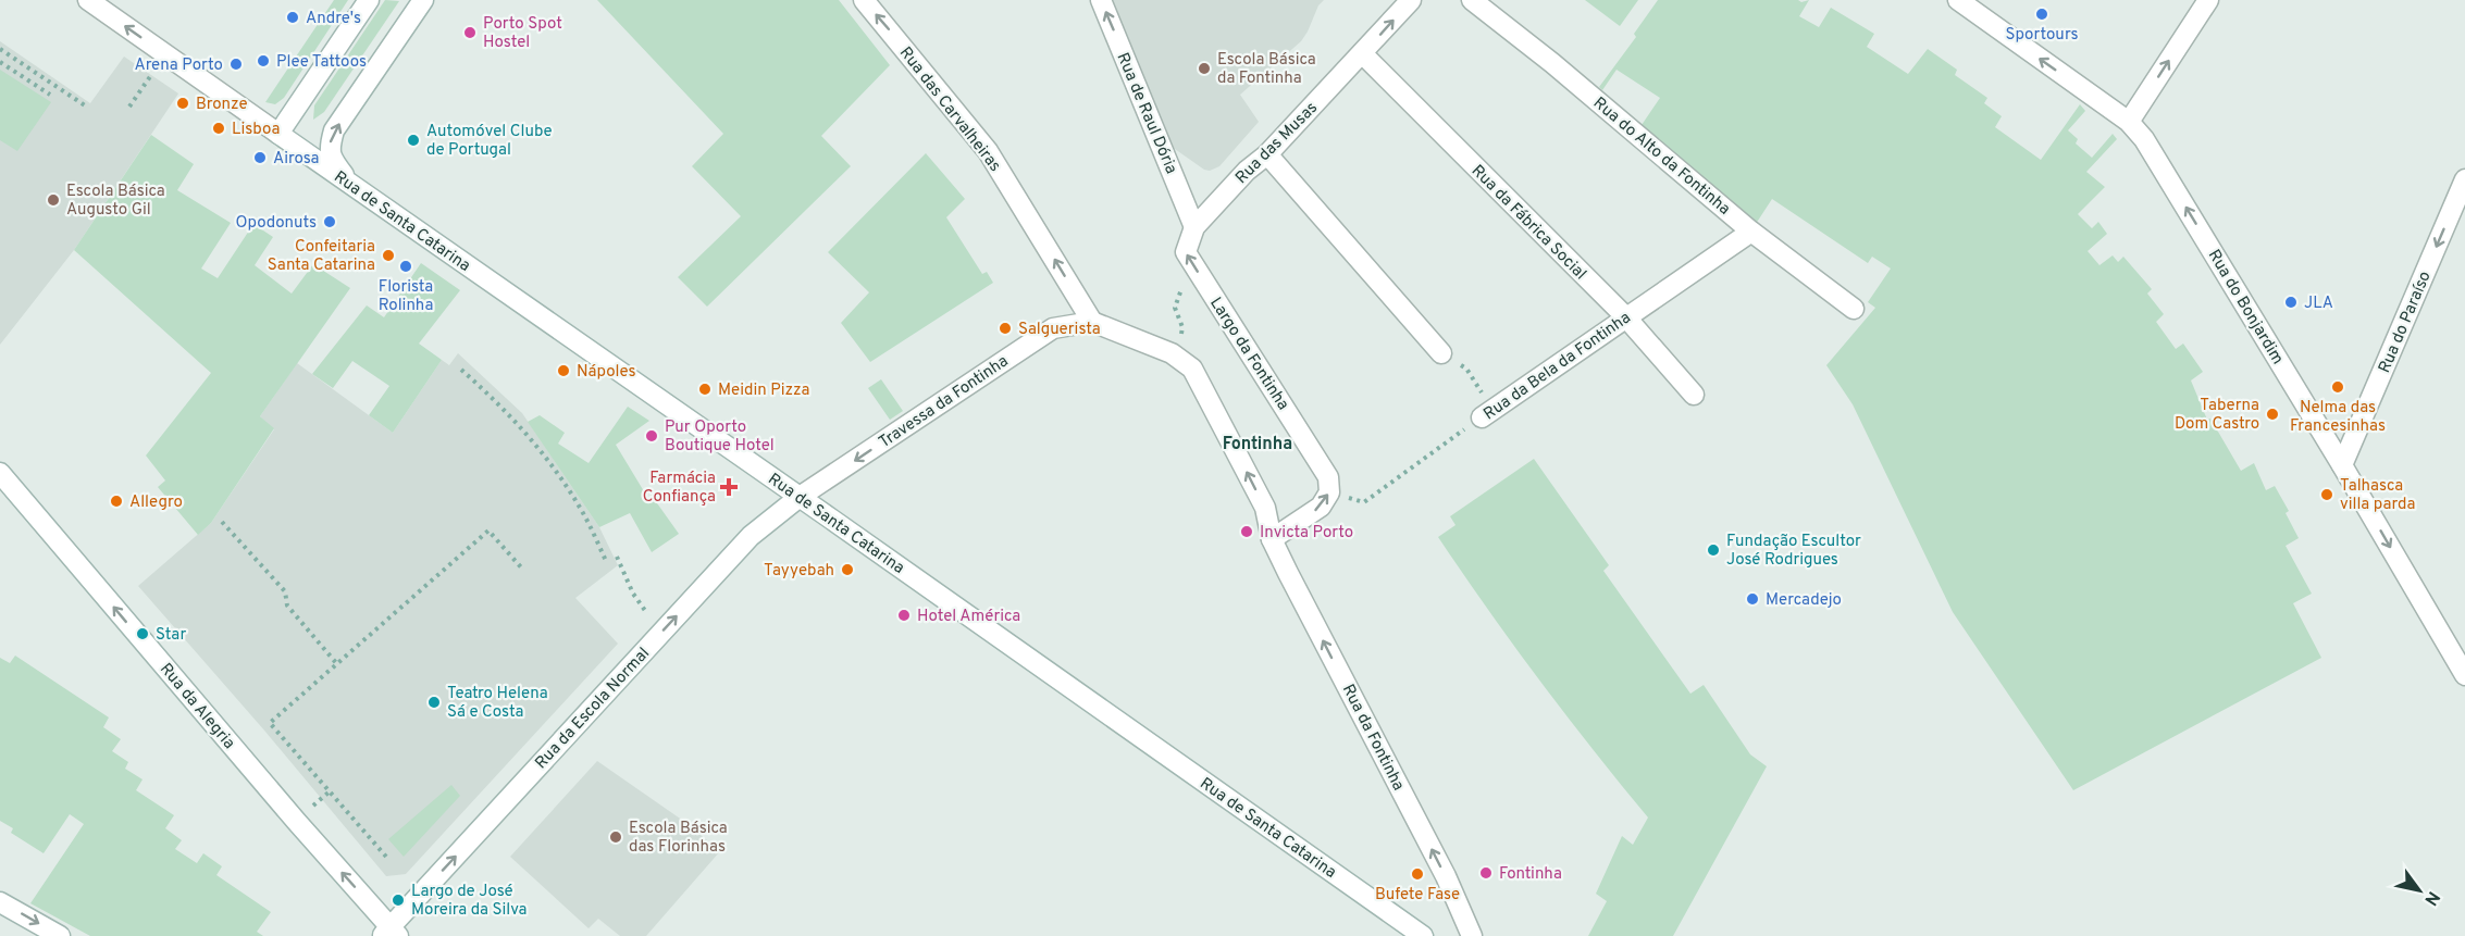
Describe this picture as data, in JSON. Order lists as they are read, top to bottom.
{
  "streets": {
    "street": [
      "Rua das Carvalheiras",
      "Rua de Raul Dória",
      "Rua das Musas",
      "Rua do Alto da Fontinha",
      "Rua de Santa Catarina",
      "Rua da Fábrica Social",
      "Rua do Bonjardim",
      "Rua do Paraíso",
      "Largo da Fontinha",
      "Rua da Bela da Fontinha",
      "Travessa da Fontinha",
      "Rua da Alegria",
      "Rua da Escola Normal",
      "Rua da Fontinha"
    ]
  },
  "crossings": [
    ["Rua das Carvalheiras", "Travessa da Fontinha"],
    ["Rua de Raul Dória", "Rua das Musas"],
    ["Rua de Raul Dória", "Largo da Fontinha"],
    ["Rua das Musas", "Rua da Fábrica Social"],
    ["Rua das Musas", "Largo da Fontinha"],
    ["Rua do Alto da Fontinha", "Rua da Bela da Fontinha"],
    ["Rua de Santa Catarina", "Travessa da Fontinha"],
    ["Rua de Santa Catarina", "Rua da Escola Normal"],
    ["Rua da Fábrica Social", "Rua da Bela da Fontinha"],
    ["Rua do Bonjardim", "Rua do Paraíso"],
    ["Largo da Fontinha", "Rua da Fontinha"],
    ["Travessa da Fontinha", "Rua da Escola Normal"],
    ["Rua da Alegria", "Rua da Escola Normal"]
  ],
  "one_way": [
    "Rua das Carvalheiras",
    "Rua de Raul Dória",
    "Rua do Paraíso",
    "Largo da Fontinha",
    "Travessa da Fontinha",
    "Rua da Alegria",
    "Rua da Escola Normal",
    "Rua da Fontinha"
  ],
  "districts": ["Fontinha"],
  "places": {
    "other": [
      "Sportours",
      "Andre's",
      "Porto Spot Hostel",
      "Plee Tattoos",
      "Arena Porto",
      "Escola Básica da Fontinha",
      "Bronze",
      "Lisboa",
      "Automóvel Clube de Portugal",
      "Airosa",
      "Escola Básica Augusto Gil",
      "Opodonuts",
      "Confeitaria Santa Catarina",
      "Florista Rolinha",
      "JLA",
      "Salguerista",
      "Nápoles",
      "Nelma das Francesinhas",
      "Meidin Pizza",
      "Taberna Dom Castro",
      "Pur Oporto Boutique Hotel",
      "Talhasca villa parda",
      "Allegro",
      "Invicta Porto",
      "Fundação Escultor José Rodrigues",
      "Tayyebah",
      "Mercadejo",
      "Hotel América",
      "Star",
      "Teatro Helena Sá e Costa",
      "Escola Básica das Florinhas",
      "Fontinha",
      "Bufete Fase",
      "Largo de José Moreira da Silva"
    ],
    "health": ["Farmácia Confiança"]
  },
  "north": "bottom right"
}
